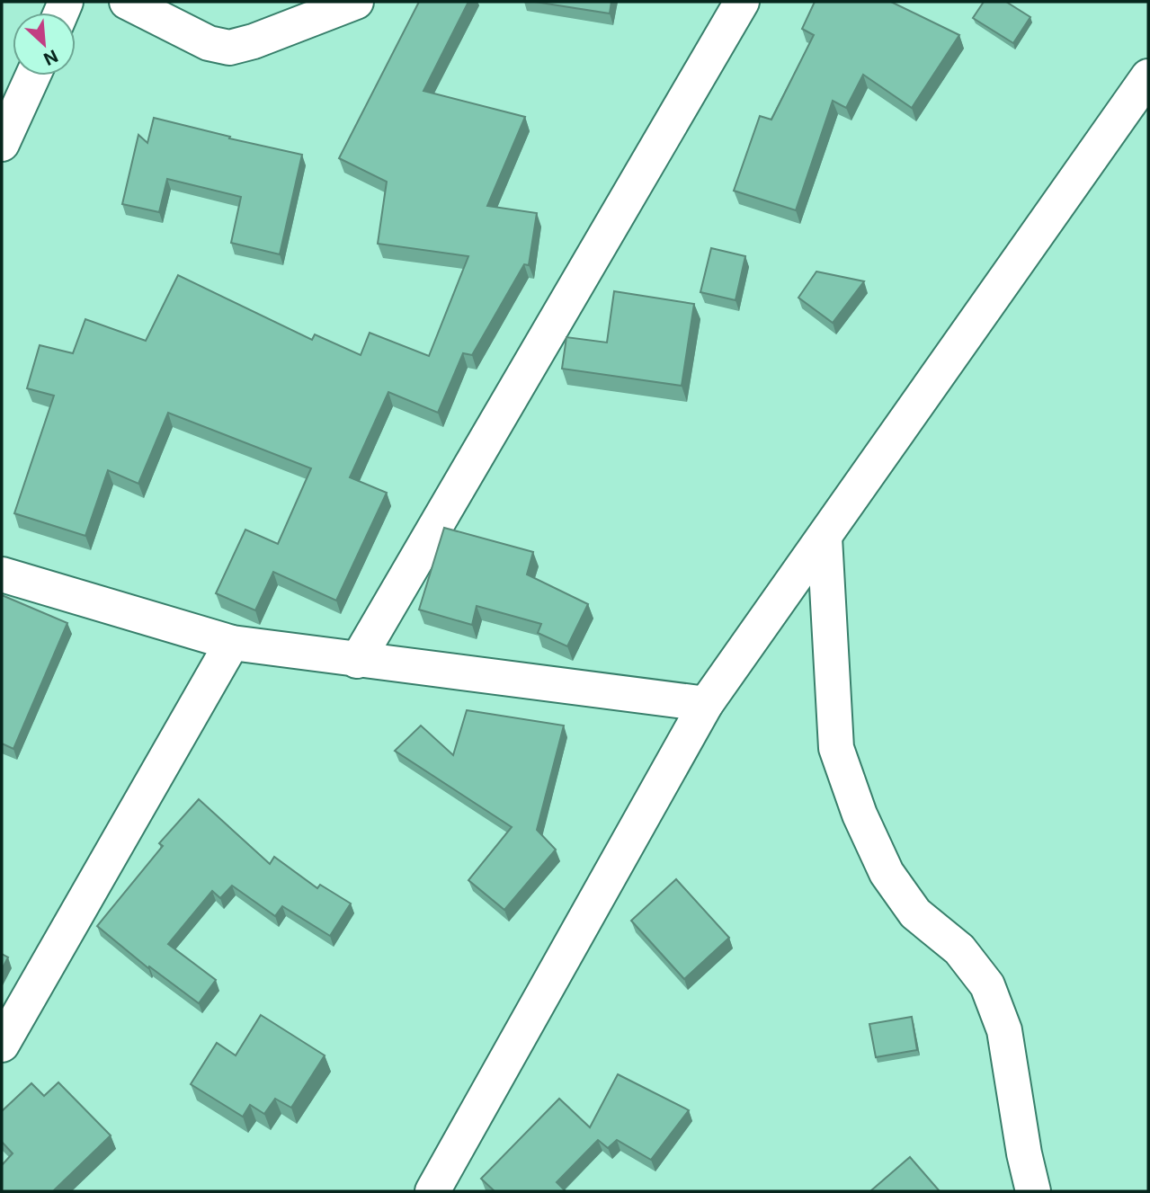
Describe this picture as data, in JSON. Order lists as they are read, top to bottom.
{
  "north": "bottom right"
}
